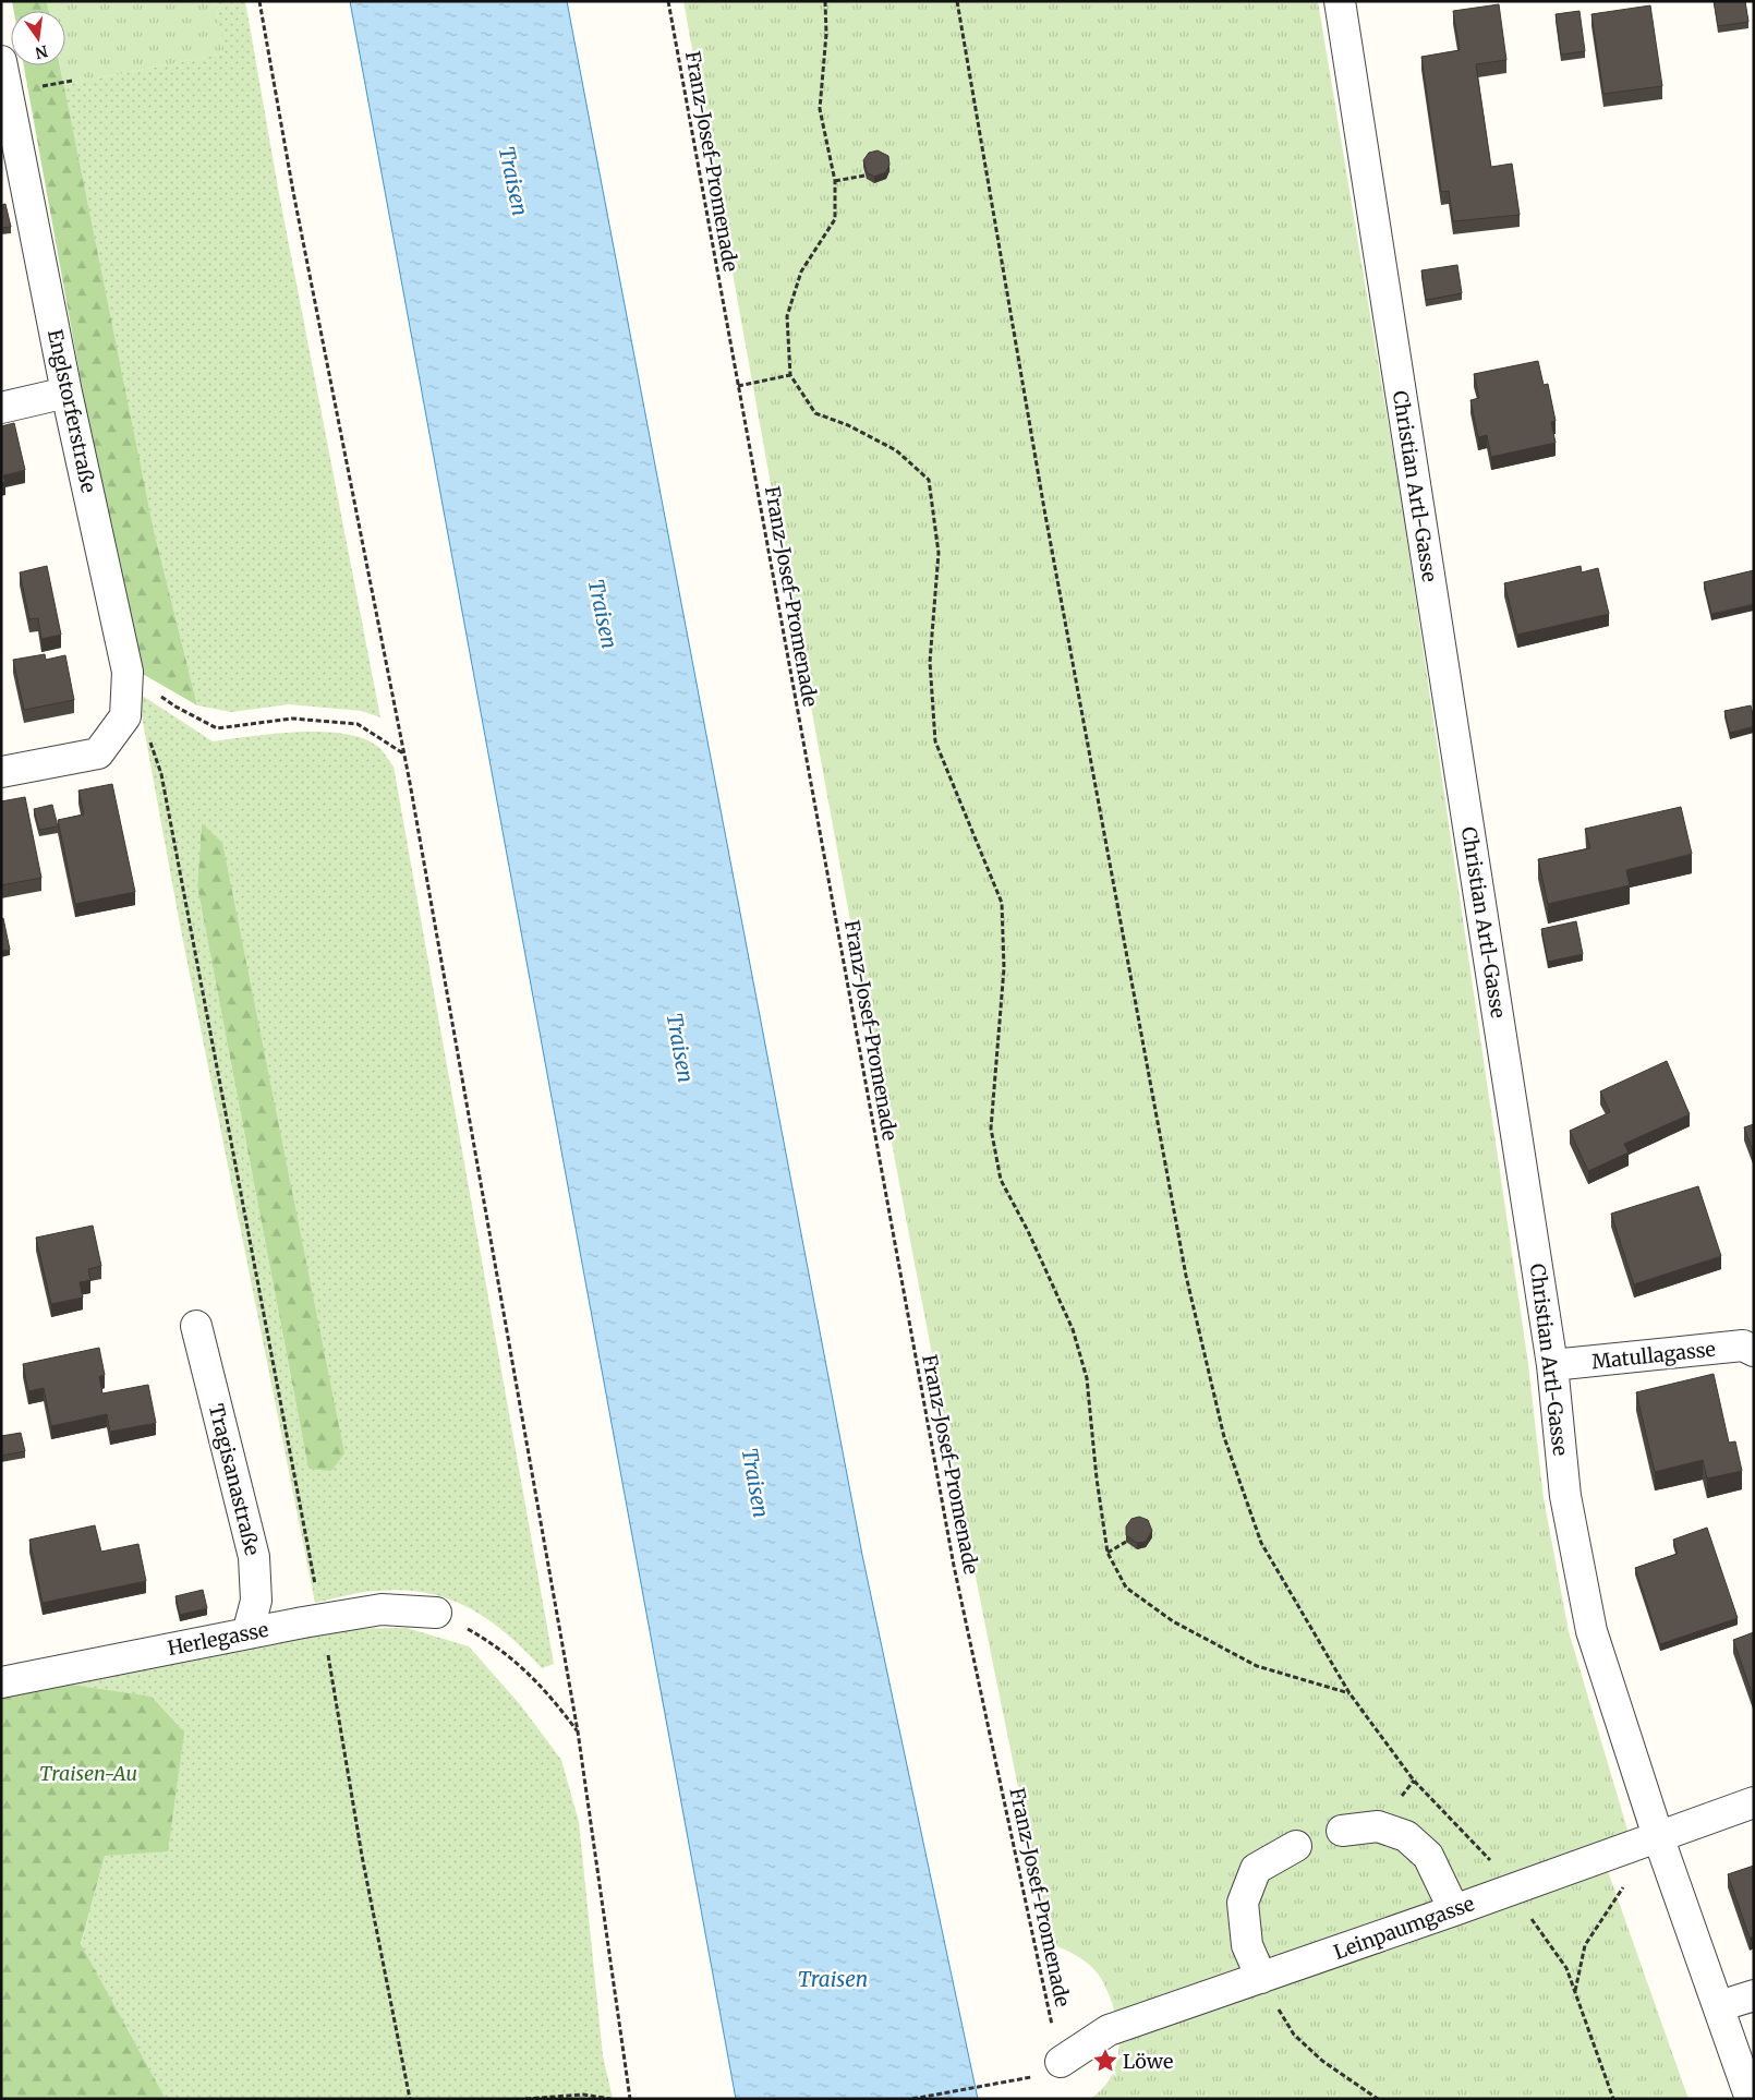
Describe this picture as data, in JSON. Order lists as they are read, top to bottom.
{
  "streets": {
    "street": [
      "Englstorferstraße",
      "Christian Artl-Gasse",
      "Matullagasse",
      "Tragisanastraße",
      "Herlegasse",
      "Leinpaumgasse"
    ],
    "path": ["Franz-Josef-Promenade"]
  },
  "crossings": [
    ["Franz-Josef-Promenade", "Leinpaumgasse"],
    ["Christian Artl-Gasse", "Matullagasse"],
    ["Christian Artl-Gasse", "Leinpaumgasse"],
    ["Tragisanastraße", "Herlegasse"]
  ],
  "water": ["Traisen"],
  "parks": ["Traisen-Au"],
  "places": {
    "place": ["Löwe"]
  },
  "north": "bottom"
}
